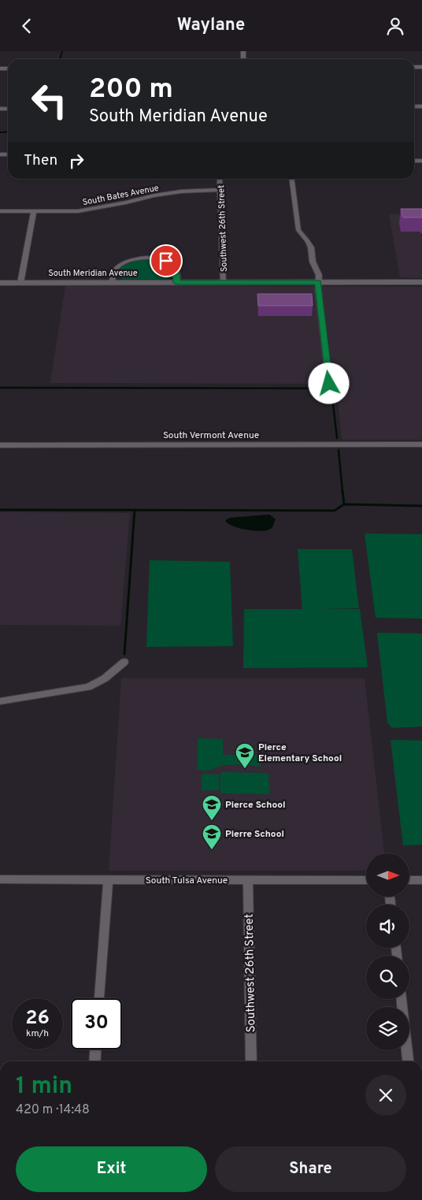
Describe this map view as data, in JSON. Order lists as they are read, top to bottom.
{
  "streets": {
    "main road": ["South Meridian Avenue"],
    "street": [
      "South Bates Avenue",
      "Southwest 26th Street",
      "South Vermont Avenue",
      "South Tulsa Avenue"
    ]
  },
  "crossings": [
    ["South Bates Avenue", "Southwest 26th Street"],
    ["Southwest 26th Street", "South Meridian Avenue"],
    ["Southwest 26th Street", "South Tulsa Avenue"]
  ],
  "places": {
    "school or university": ["Pierce Elementary School", "Pierce School", "Pierre School"]
  },
  "north": "right",
  "page": {
    "header": "Waylane",
    "turn": ["200 m", "South Meridian Avenue"],
    "then": "Then",
    "speed": "26 km/h",
    "limit": "30",
    "heading": ["1 min", "420 m · 14:48"],
    "buttons": ["Exit", "Share"]
  }
}
